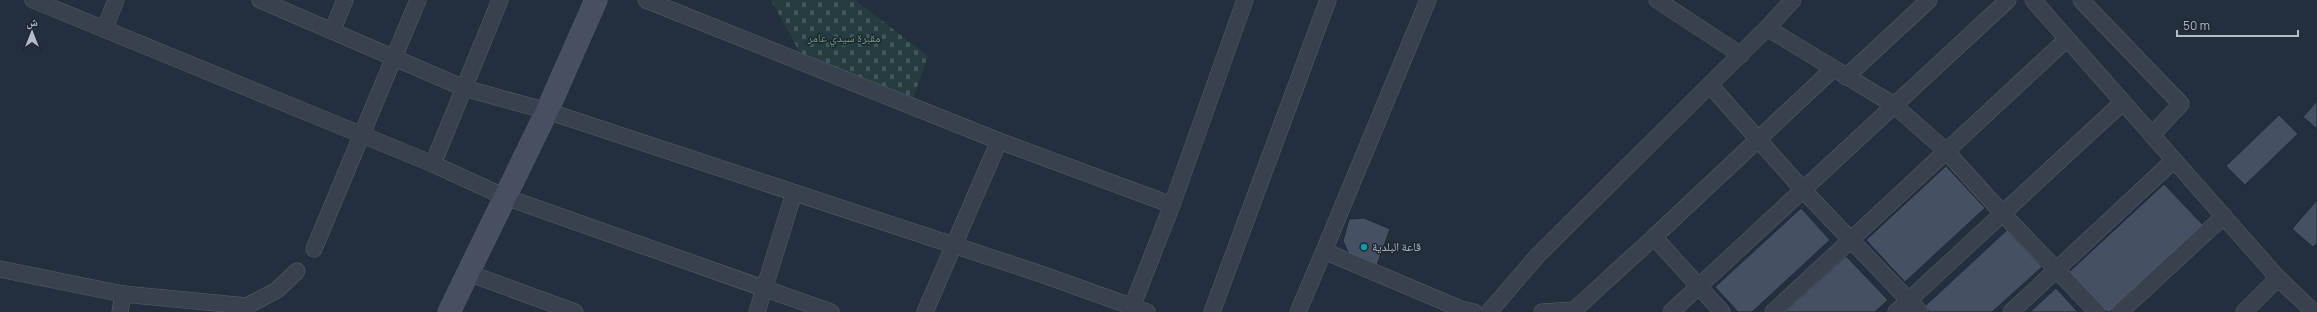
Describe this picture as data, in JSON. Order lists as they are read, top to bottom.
{
  "parks": ["مقبرة سيدي عامر"],
  "places": ["قاعة البلدية"],
  "scale_bar": "50 m",
  "north": "top"
}
